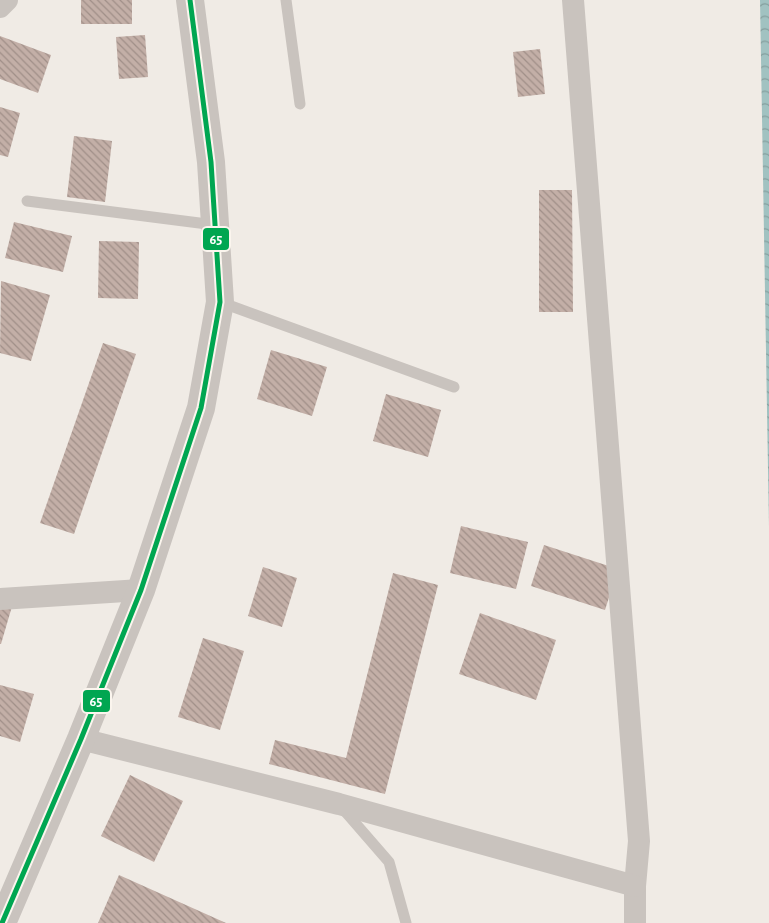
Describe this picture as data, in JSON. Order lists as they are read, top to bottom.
{
  "lines": ["transit line 65"]
}
